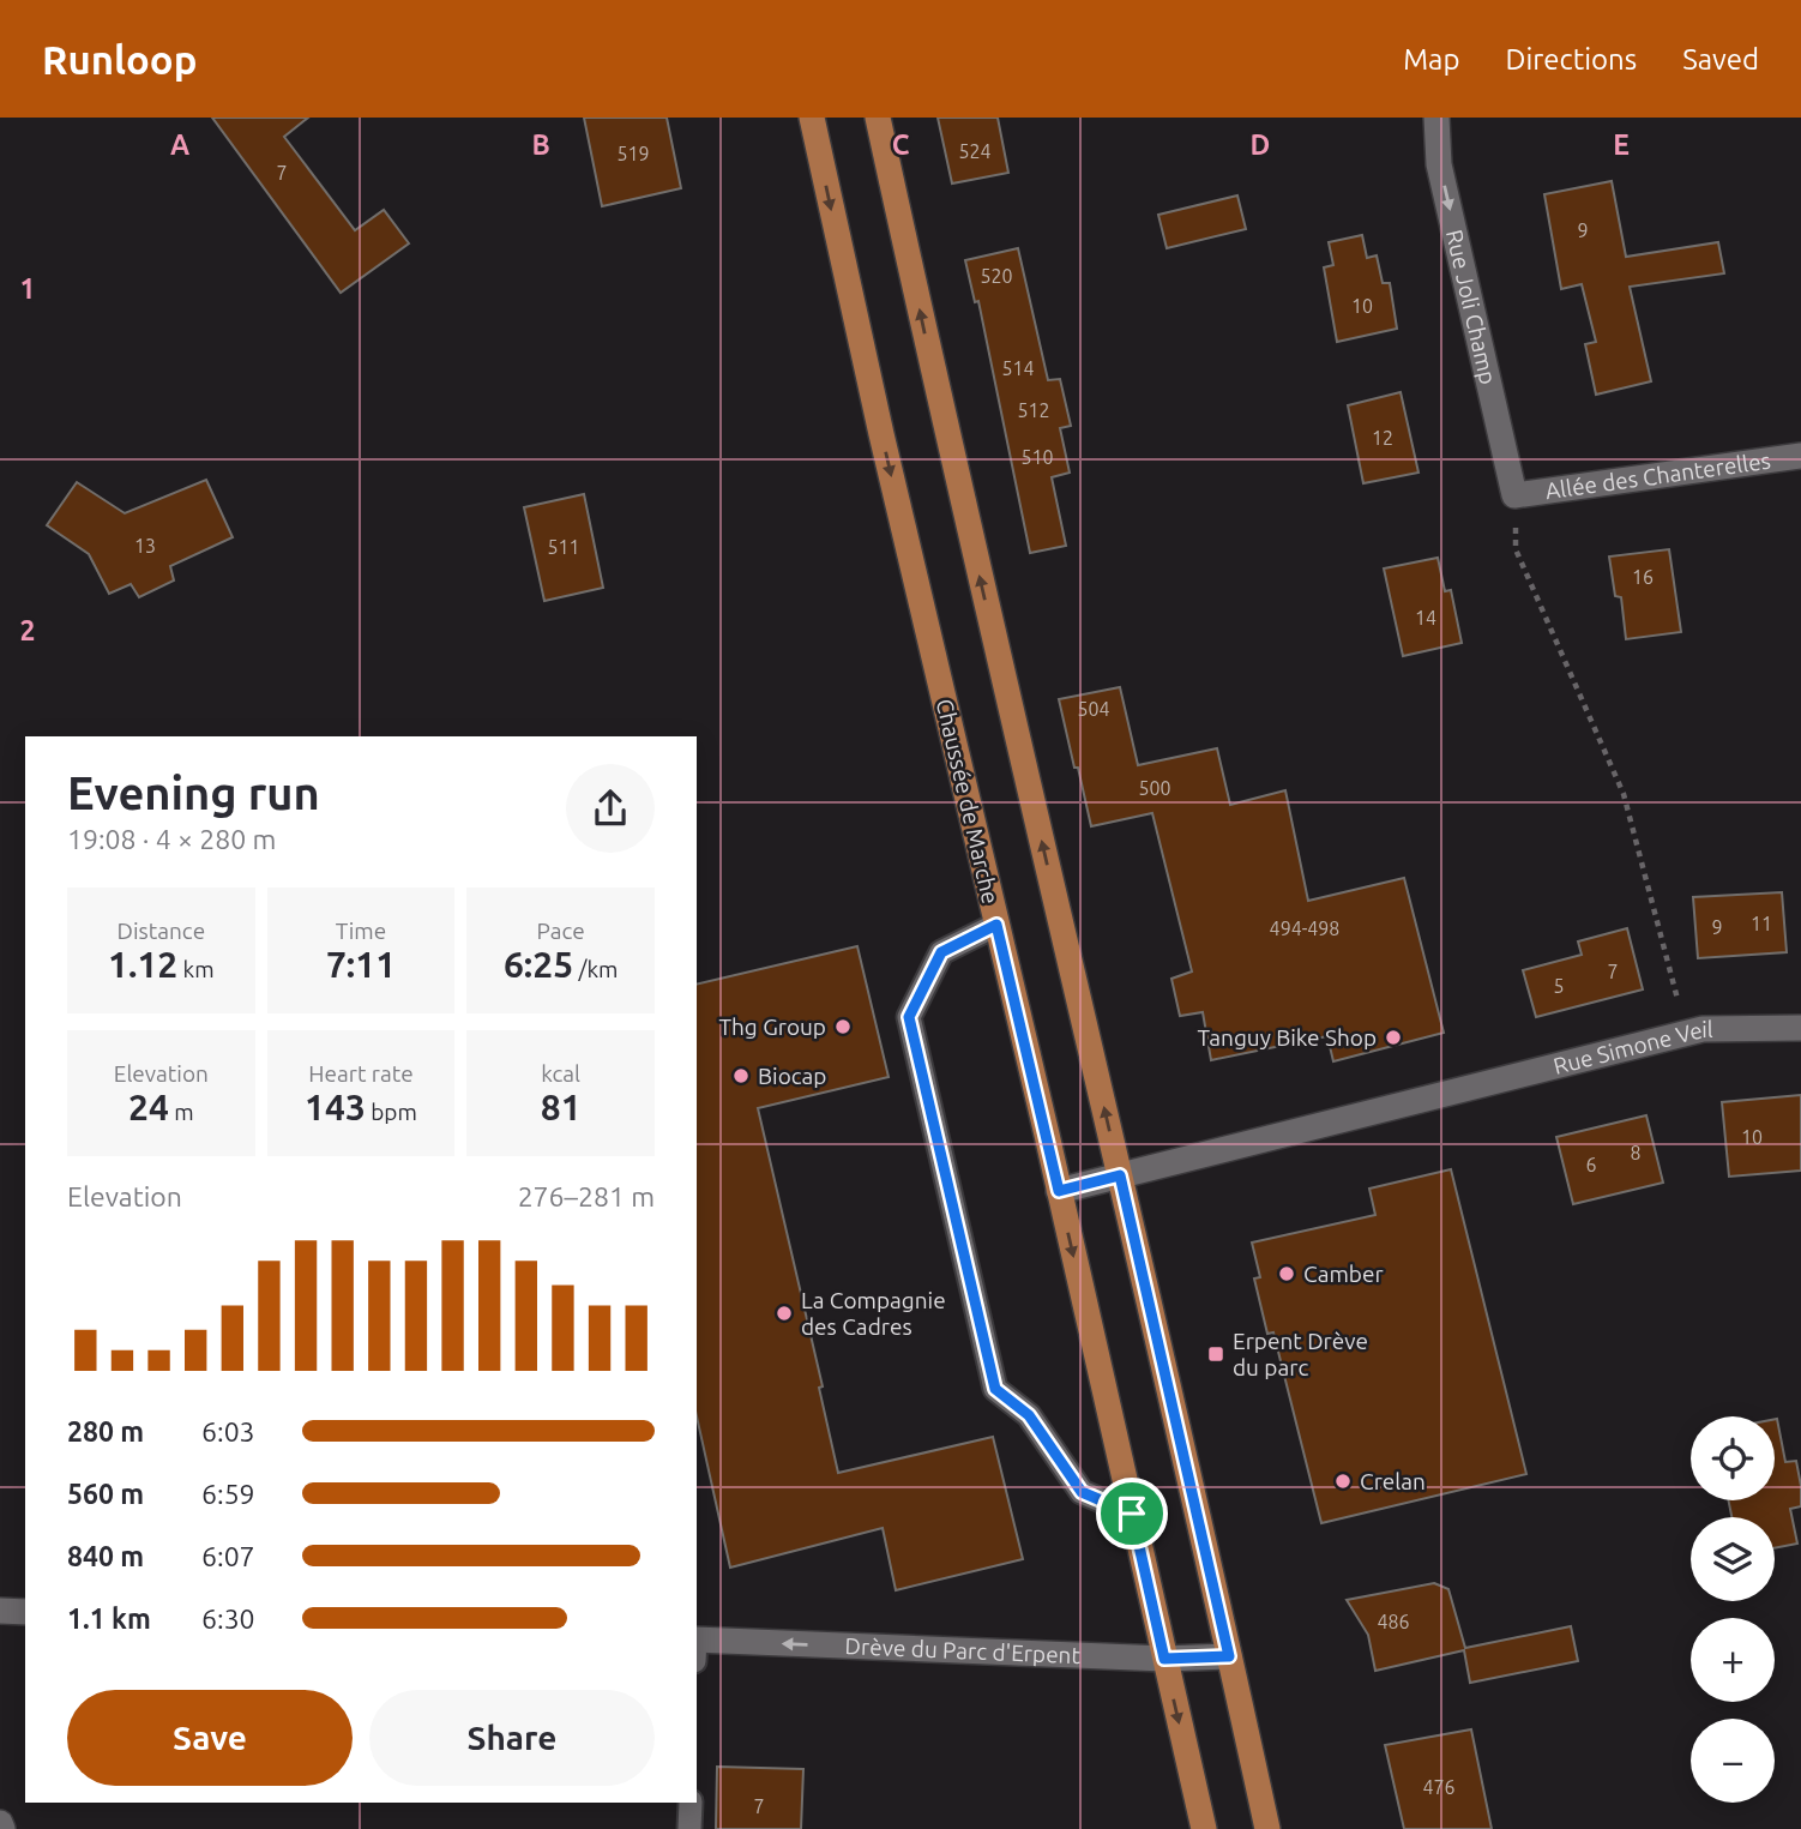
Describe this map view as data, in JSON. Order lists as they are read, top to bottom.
{
  "streets": {
    "main road": ["Chaussée de Marche"],
    "street": [
      "Rue Joli Champ",
      "Allée des Chanterelles",
      "Rue Simone Veil",
      "Drève du Parc d'Erpent"
    ]
  },
  "crossings": [
    ["Rue Joli Champ", "Allée des Chanterelles"],
    ["Chaussée de Marche", "Rue Simone Veil"],
    ["Chaussée de Marche", "Drève du Parc d'Erpent"]
  ],
  "one_way": ["Rue Joli Champ", "Drève du Parc d'Erpent"],
  "places": {
    "other": [
      "Thg Group",
      "Tanguy Bike Shop",
      "Biocap",
      "Camber",
      "La Compagnie des Cadres",
      "Crelan"
    ],
    "transit": ["Erpent Drève du parc"]
  },
  "house_numbers": [
    "524",
    "519",
    "7",
    "9",
    "520",
    "10",
    "514",
    "512",
    "12",
    "510",
    "13",
    "511",
    "16",
    "14",
    "504",
    "500",
    "11",
    "9",
    "494-498",
    "7",
    "5",
    "10",
    "8",
    "6",
    "486",
    "476",
    "7"
  ],
  "page": {
    "header": "Runloop",
    "nav": ["Map", "Directions", "Saved"],
    "heading": ["Evening run", "19:08 · 4 × 280 m"],
    "stats": [
      ["Distance", "1.12 km"],
      ["Time", "7:11"],
      ["Pace", "6:25 /km"],
      ["Elevation", "24 m"],
      ["Heart rate", "143 bpm"],
      ["kcal", "81"]
    ],
    "chart": ["Elevation", "276–281 m"],
    "list": [
      {
        "name": "280 m",
        "note": "6:03"
      },
      {
        "name": "560 m",
        "note": "6:59"
      },
      {
        "name": "840 m",
        "note": "6:07"
      },
      {
        "name": "1.1 km",
        "note": "6:30"
      }
    ],
    "map_buttons": ["+", "−"],
    "buttons": ["Save", "Share"]
  },
  "grid": {
    "columns": [
      "A",
      "B",
      "C",
      "D",
      "E"
    ],
    "rows": ["1", "2"]
  }
}
